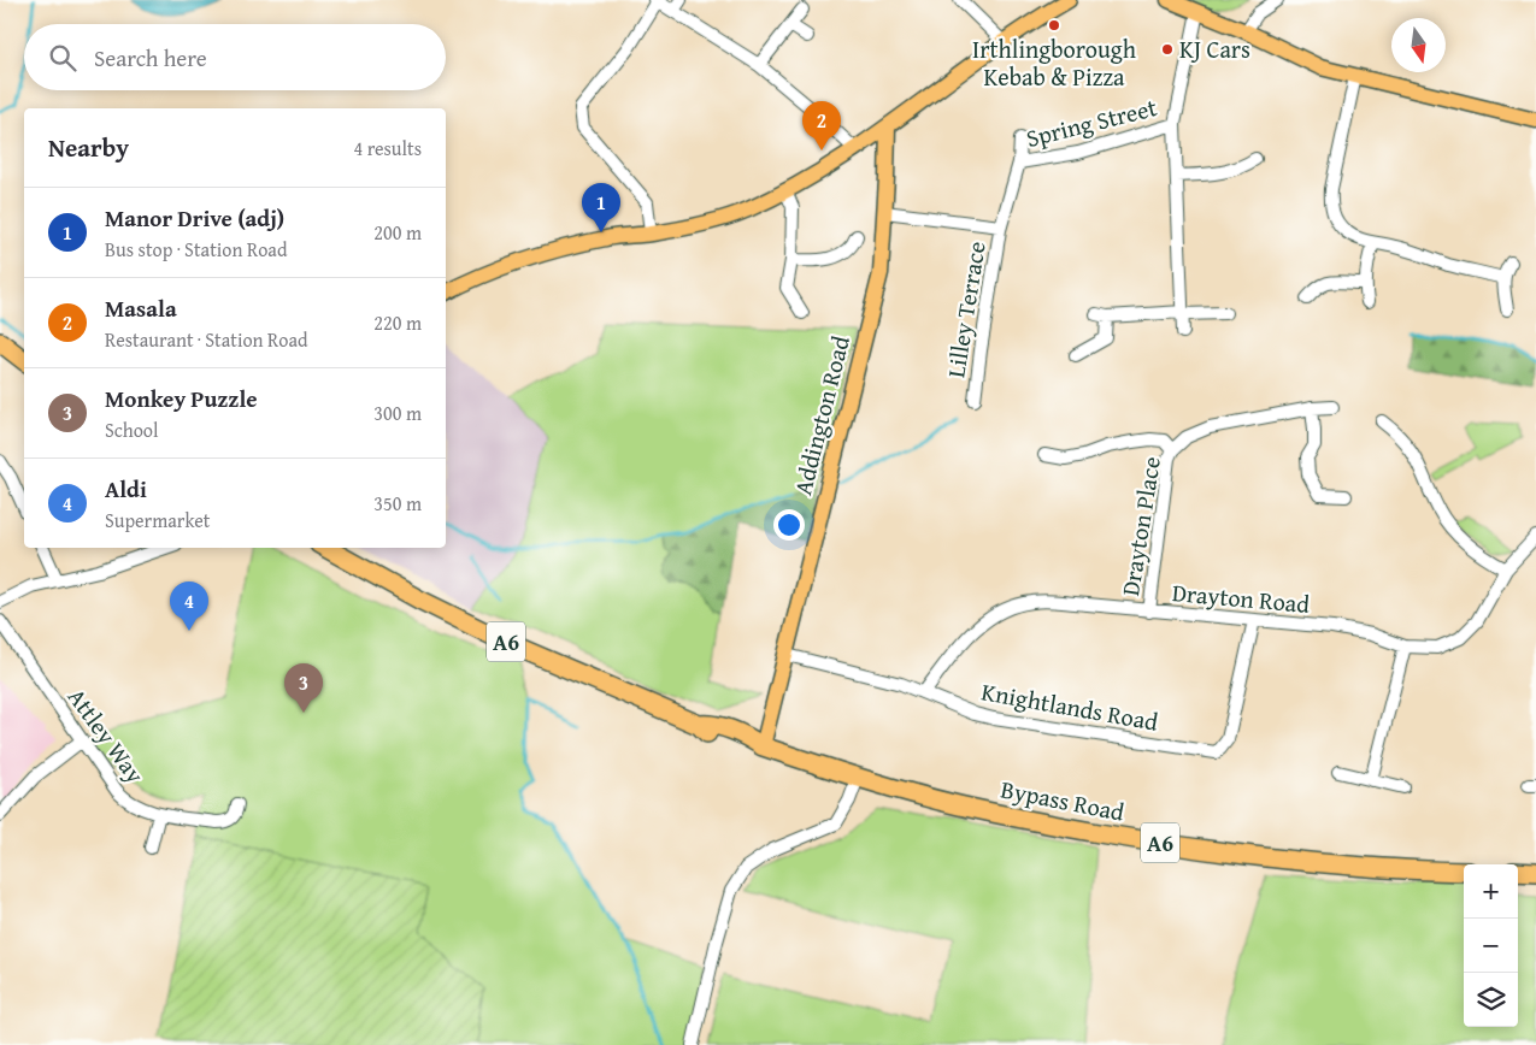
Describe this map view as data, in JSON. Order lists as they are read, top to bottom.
{
  "streets": {
    "highway": ["A6", "Bypass Road"],
    "main road": ["Addington Road"],
    "street": [
      "Spring Street",
      "Lilley Terrace",
      "Drayton Place",
      "Drayton Road",
      "Knightlands Road",
      "Attley Way"
    ]
  },
  "crossings": [
    ["Spring Street", "Lilley Terrace"],
    ["Addington Road", "Knightlands Road"],
    ["Addington Road", "Bypass Road"],
    ["Drayton Place", "Drayton Road"],
    ["Drayton Road", "Knightlands Road"]
  ],
  "places": ["Irthlingborough Kebab & Pizza", "KJ Cars"],
  "north": "bottom",
  "page": {
    "search": "Search here",
    "pins": [
      "2",
      "1",
      "4",
      "3"
    ],
    "heading": ["Nearby", "4 results"],
    "list": [
      {
        "mark": "1",
        "name": "Manor Drive (adj)",
        "note": "Bus stop · Station Road",
        "value": "200 m"
      },
      {
        "mark": "2",
        "name": "Masala",
        "note": "Restaurant · Station Road",
        "value": "220 m"
      },
      {
        "mark": "3",
        "name": "Monkey Puzzle",
        "note": "School",
        "value": "300 m"
      },
      {
        "mark": "4",
        "name": "Aldi",
        "note": "Supermarket",
        "value": "350 m"
      }
    ],
    "map_buttons": ["+", "−"]
  }
}
